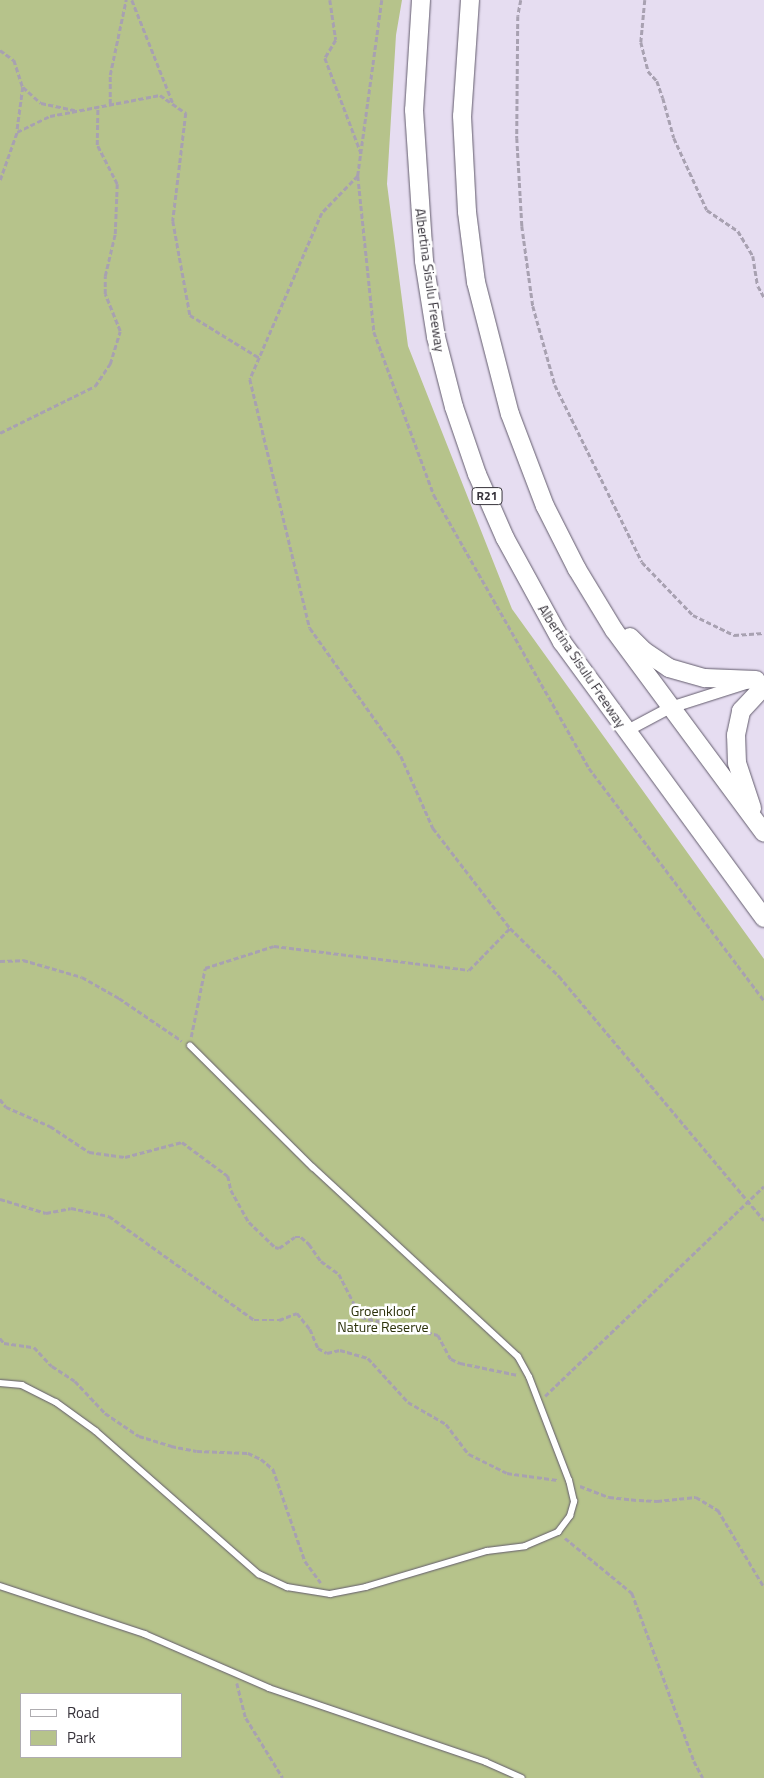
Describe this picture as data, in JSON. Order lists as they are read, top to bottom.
{
  "streets": {
    "highway": ["Albertina Sisulu Freeway", "R21"]
  },
  "parks": ["Groenkloof Nature Reserve"],
  "legend": ["Road", "Park"]
}
